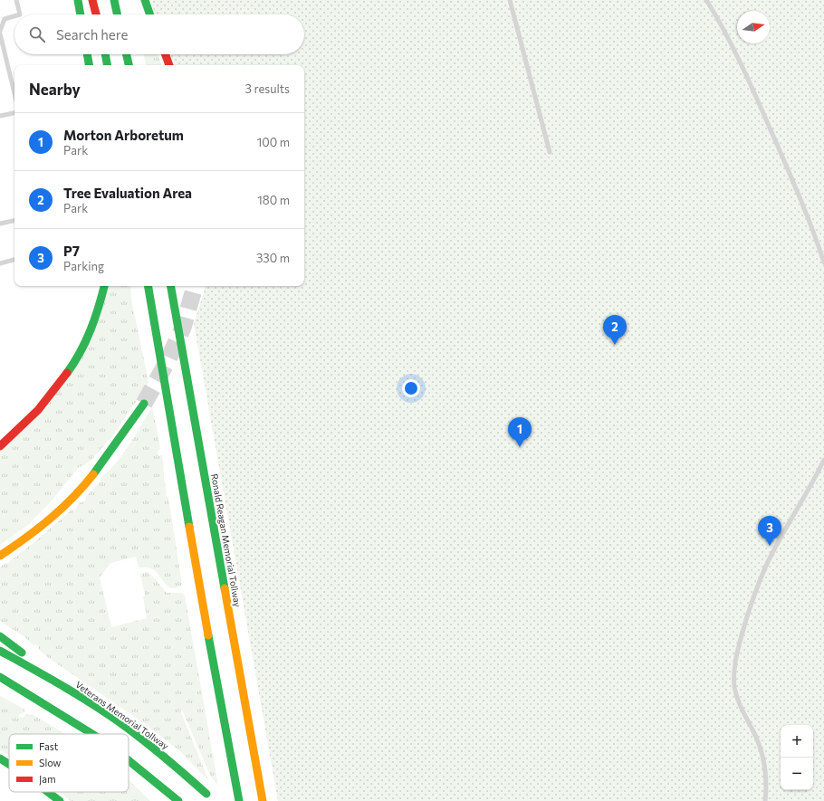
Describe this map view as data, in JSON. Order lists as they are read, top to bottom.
{
  "streets": {
    "highway": ["Ronald Reagan Memorial Tollway", "Veterans Memorial Tollway"]
  },
  "legend": ["Fast", "Slow", "Jam"],
  "north": "right",
  "page": {
    "search": "Search here",
    "heading": ["Nearby", "3 results"],
    "list": [
      {
        "mark": "1",
        "name": "Morton Arboretum",
        "note": "Park",
        "value": "100 m"
      },
      {
        "mark": "2",
        "name": "Tree Evaluation Area",
        "note": "Park",
        "value": "180 m"
      },
      {
        "mark": "3",
        "name": "P7",
        "note": "Parking",
        "value": "330 m"
      }
    ],
    "pins": ["2", "1", "3"],
    "map_buttons": ["+", "−"]
  }
}
